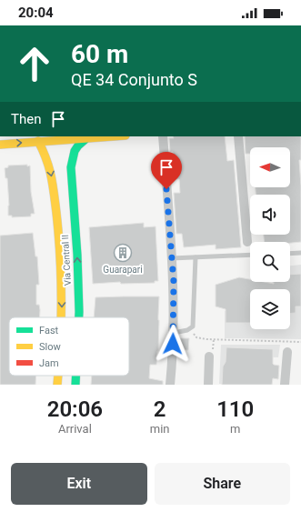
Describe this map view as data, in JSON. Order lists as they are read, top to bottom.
{
  "streets": {
    "street": ["Via Central II"]
  },
  "places": {
    "building": ["Guarapari"]
  },
  "legend": ["Fast", "Slow", "Jam"],
  "north": "left",
  "page": {
    "status": "20:04",
    "turn": ["60 m", "QE 34 Conjunto S"],
    "then": "Then",
    "eta": [
      "20:06",
      "Arrival",
      "2",
      "min",
      "110",
      "m"
    ],
    "buttons": ["Exit", "Share"]
  }
}
